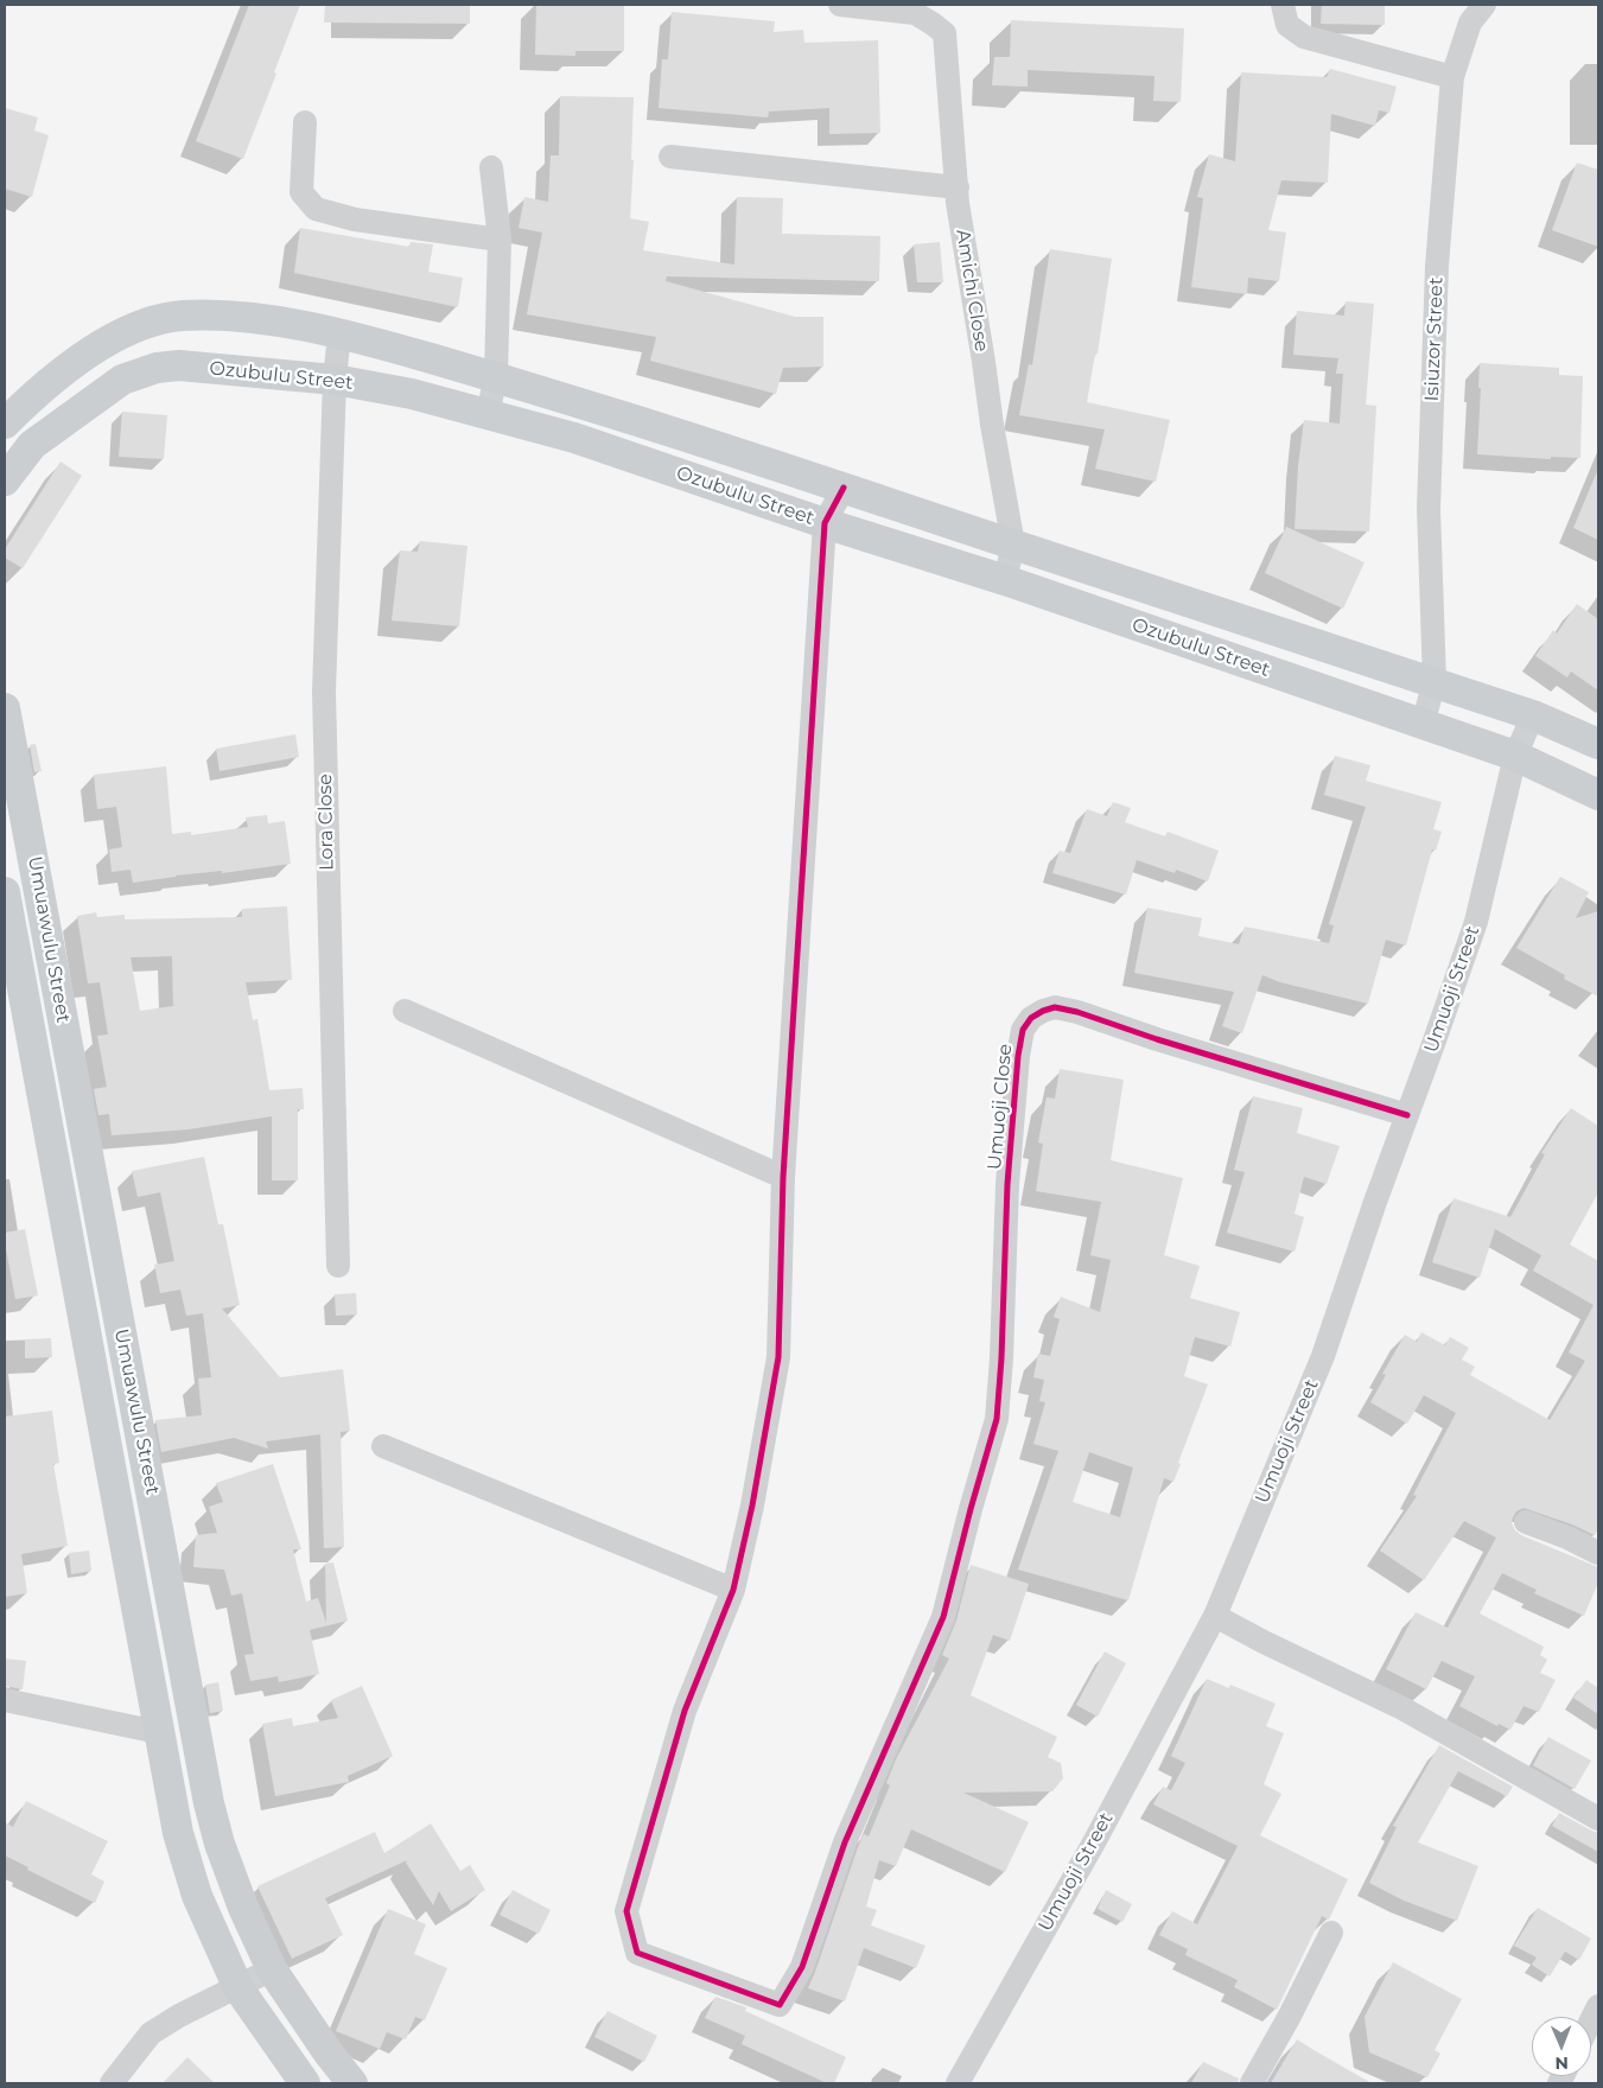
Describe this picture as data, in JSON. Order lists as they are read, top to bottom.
{
  "streets": {
    "main road": ["Ozubulu Street", "Umuawulu Street"],
    "street": [
      "Amichi Close",
      "Isiuzor Street",
      "Lora Close",
      "Umuoji Street",
      "Umuoji Close"
    ]
  },
  "crossings": [
    ["Amichi Close", "Ozubulu Street"],
    ["Isiuzor Street", "Ozubulu Street"],
    ["Ozubulu Street", "Lora Close"],
    ["Ozubulu Street", "Umuoji Street"],
    ["Umuoji Street", "Umuoji Close"]
  ],
  "north": "bottom"
}
